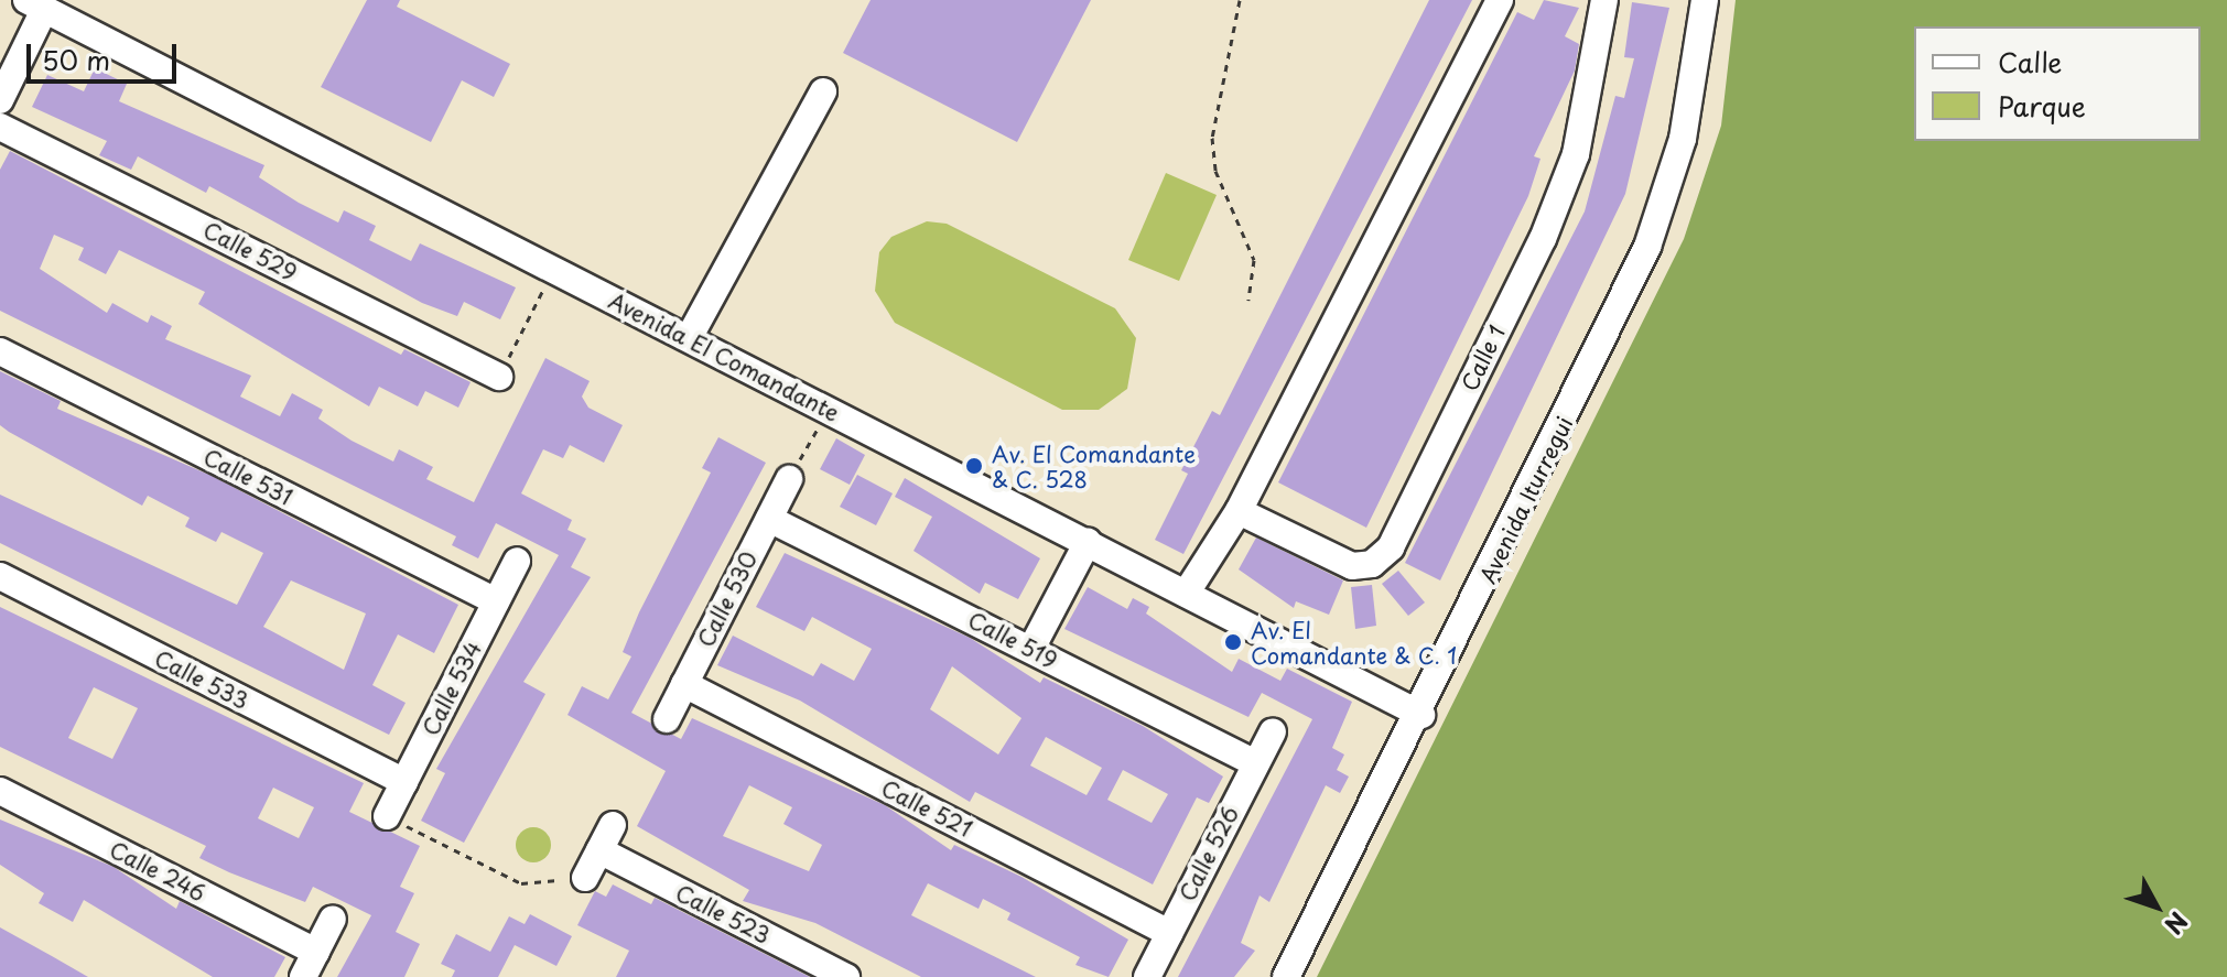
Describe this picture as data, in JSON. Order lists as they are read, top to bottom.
{
  "streets": {
    "street": [
      "Calle 529",
      "Avenida El Comandante",
      "Calle 1",
      "Calle 531",
      "Avenida Iturregui",
      "Calle 530",
      "Calle 519",
      "Calle 533",
      "Calle 534",
      "Calle 521",
      "Calle 526",
      "Calle 246",
      "Calle 523"
    ]
  },
  "crossings": [
    ["Avenida El Comandante", "Avenida Iturregui"],
    ["Calle 531", "Calle 534"],
    ["Calle 530", "Calle 519"],
    ["Calle 530", "Calle 521"],
    ["Calle 519", "Calle 526"],
    ["Calle 533", "Calle 534"],
    ["Calle 521", "Calle 526"]
  ],
  "places": ["Av. El Comandante & C. 528", "Av. El Comandante & C. 1"],
  "legend": ["Calle", "Parque"],
  "scale_bar": "50 m",
  "north": "bottom right"
}
